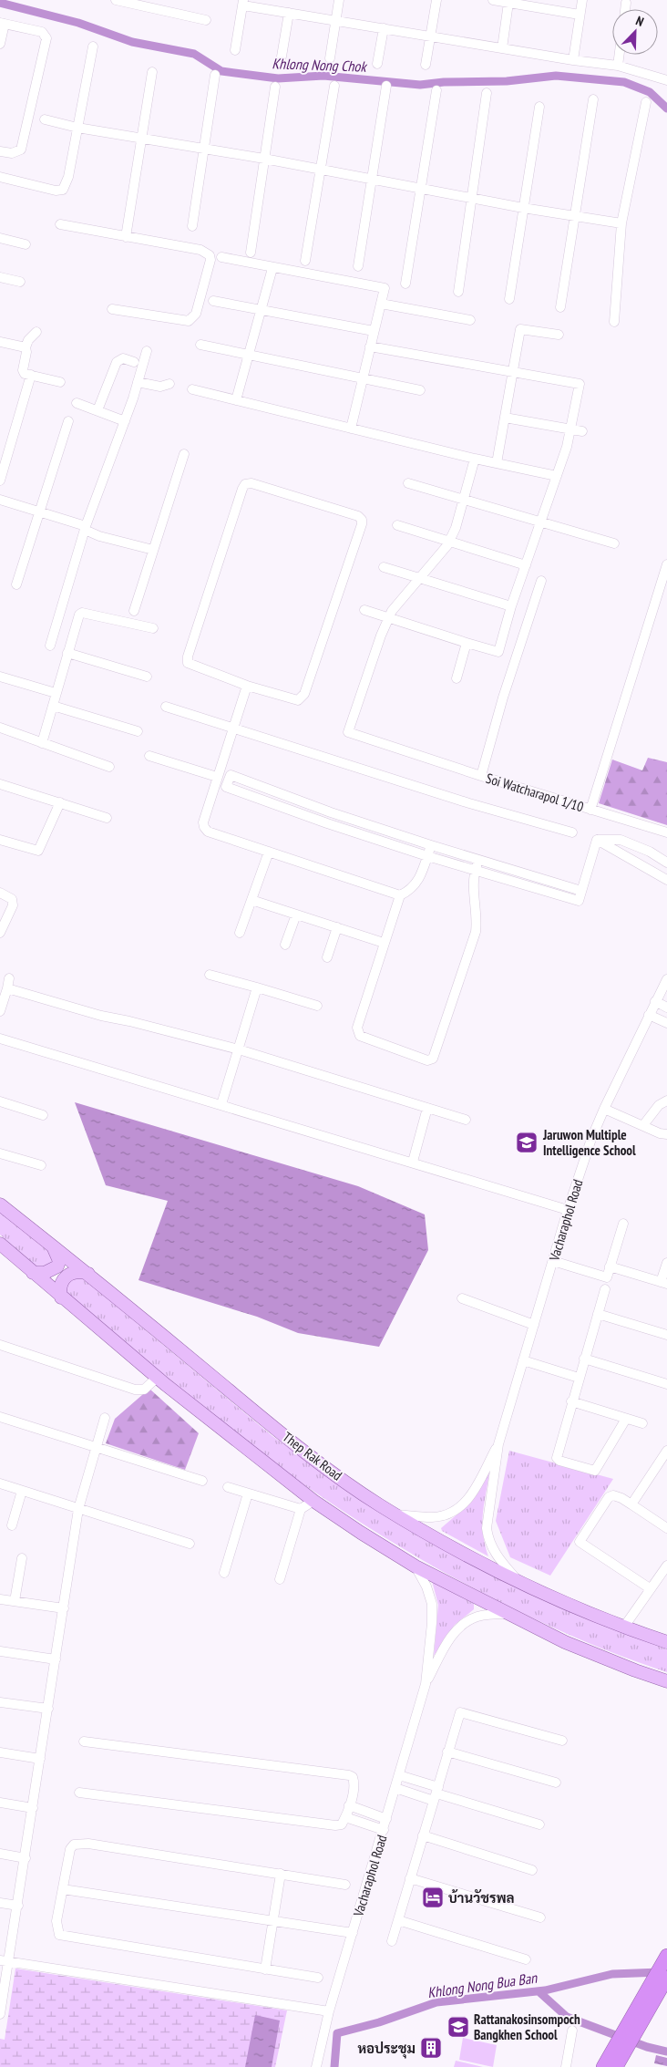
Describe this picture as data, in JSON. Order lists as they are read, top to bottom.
{
  "streets": {
    "main road": ["Thep Rak Road"],
    "street": ["Soi Watcharapol 1/10", "Vacharaphol Road"]
  },
  "crossings": [
    ["Vacharaphol Road", "Thep Rak Road"]
  ],
  "water": ["Khlong Nong Chok", "Khlong Nong Bua Ban"],
  "places": {
    "school or university": ["Jaruwon Multiple Intelligence School", "Rattanakosinsompoch Bangkhen School"],
    "hotel": ["บ้านวัชรพล"],
    "building": ["หอประชุม"]
  },
  "north": "top right"
}
